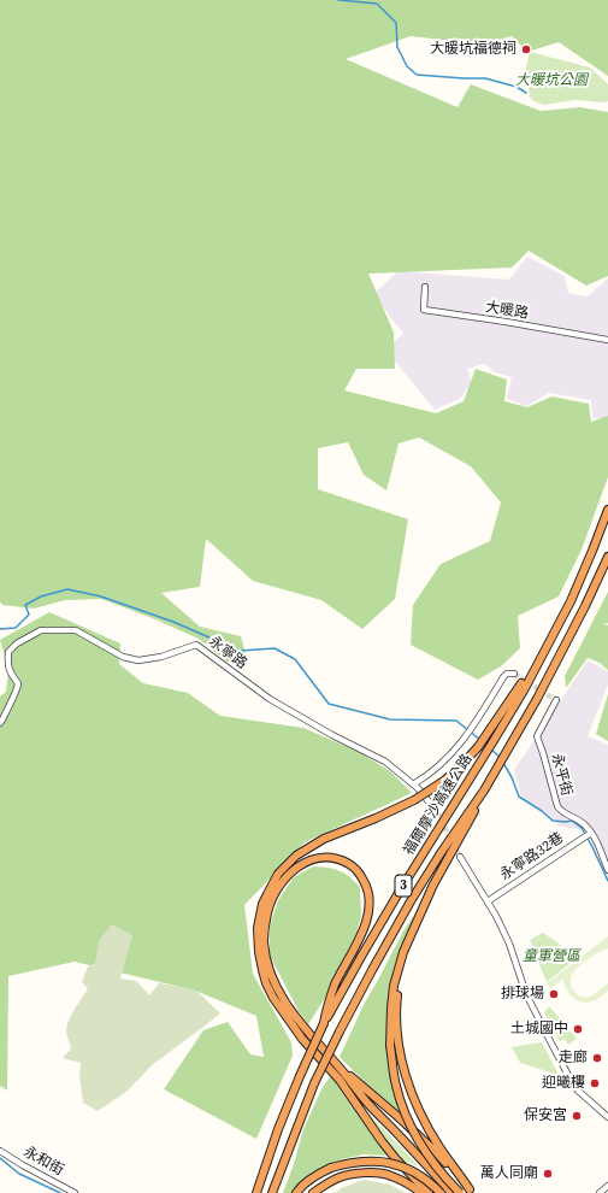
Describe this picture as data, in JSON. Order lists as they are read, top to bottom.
{
  "streets": {
    "highway": ["福爾摩沙高速公路", "3"],
    "street": [
      "大暖路",
      "永寧路",
      "永平街",
      "永寧路32巷",
      "永和街"
    ]
  },
  "crossings": [
    ["永平街", "永寧路32巷"]
  ],
  "parks": ["大暖坑公園", "童軍營區"],
  "places": [
    "大暖坑福德祠",
    "排球場",
    "土城國中",
    "走廊",
    "迎曦樓",
    "保安宮",
    "萬人同廟"
  ]
}
